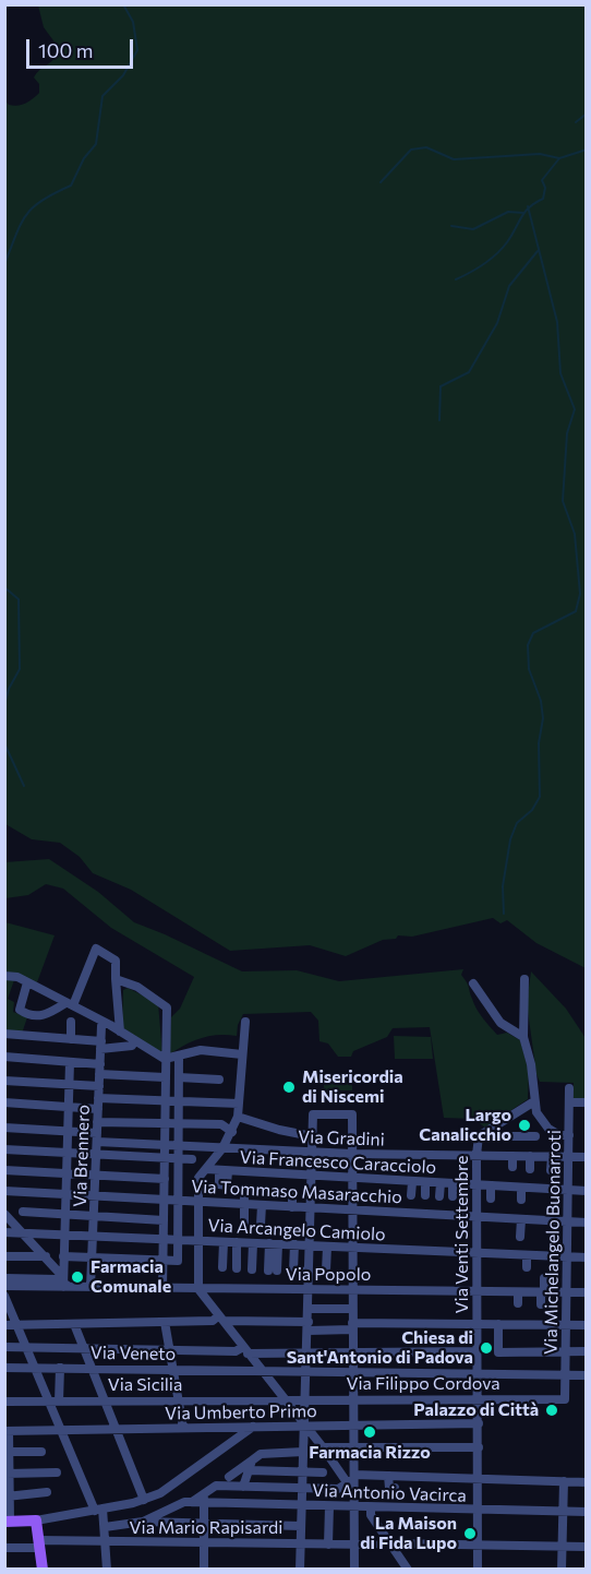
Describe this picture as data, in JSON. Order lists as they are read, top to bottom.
{
  "streets": {
    "street": [
      "Via Gradini",
      "Via Brennero",
      "Via Francesco Caracciolo",
      "Via Tommaso Masaracchio",
      "Via Arcangelo Camiolo",
      "Via Venti Settembre",
      "Via Michelangelo Buonarroti",
      "Via Popolo",
      "Via Veneto",
      "Via Filippo Cordova",
      "Via Sicilia",
      "Via Umberto Primo",
      "Via Antonio Vacirca",
      "Via Mario Rapisardi"
    ]
  },
  "crossings": [
    ["Via Gradini", "Via Brennero"],
    ["Via Gradini", "Via Venti Settembre"],
    ["Via Gradini", "Via Michelangelo Buonarroti"],
    ["Via Brennero", "Via Tommaso Masaracchio"],
    ["Via Brennero", "Via Arcangelo Camiolo"],
    ["Via Francesco Caracciolo", "Via Venti Settembre"],
    ["Via Francesco Caracciolo", "Via Michelangelo Buonarroti"],
    ["Via Tommaso Masaracchio", "Via Venti Settembre"],
    ["Via Tommaso Masaracchio", "Via Michelangelo Buonarroti"],
    ["Via Arcangelo Camiolo", "Via Venti Settembre"],
    ["Via Arcangelo Camiolo", "Via Michelangelo Buonarroti"],
    ["Via Venti Settembre", "Via Popolo"],
    ["Via Venti Settembre", "Via Veneto"],
    ["Via Venti Settembre", "Via Filippo Cordova"],
    ["Via Venti Settembre", "Via Umberto Primo"],
    ["Via Venti Settembre", "Via Antonio Vacirca"],
    ["Via Michelangelo Buonarroti", "Via Popolo"],
    ["Via Michelangelo Buonarroti", "Via Veneto"],
    ["Via Michelangelo Buonarroti", "Via Filippo Cordova"],
    ["Via Filippo Cordova", "Via Sicilia"]
  ],
  "places": [
    "Misericordia di Niscemi",
    "Largo Canalicchio",
    "Farmacia Comunale",
    "Chiesa di Sant'Antonio di Padova",
    "Palazzo di Città",
    "Farmacia Rizzo",
    "La Maison di Fida Lupo"
  ],
  "scale_bar": "100 m"
}
